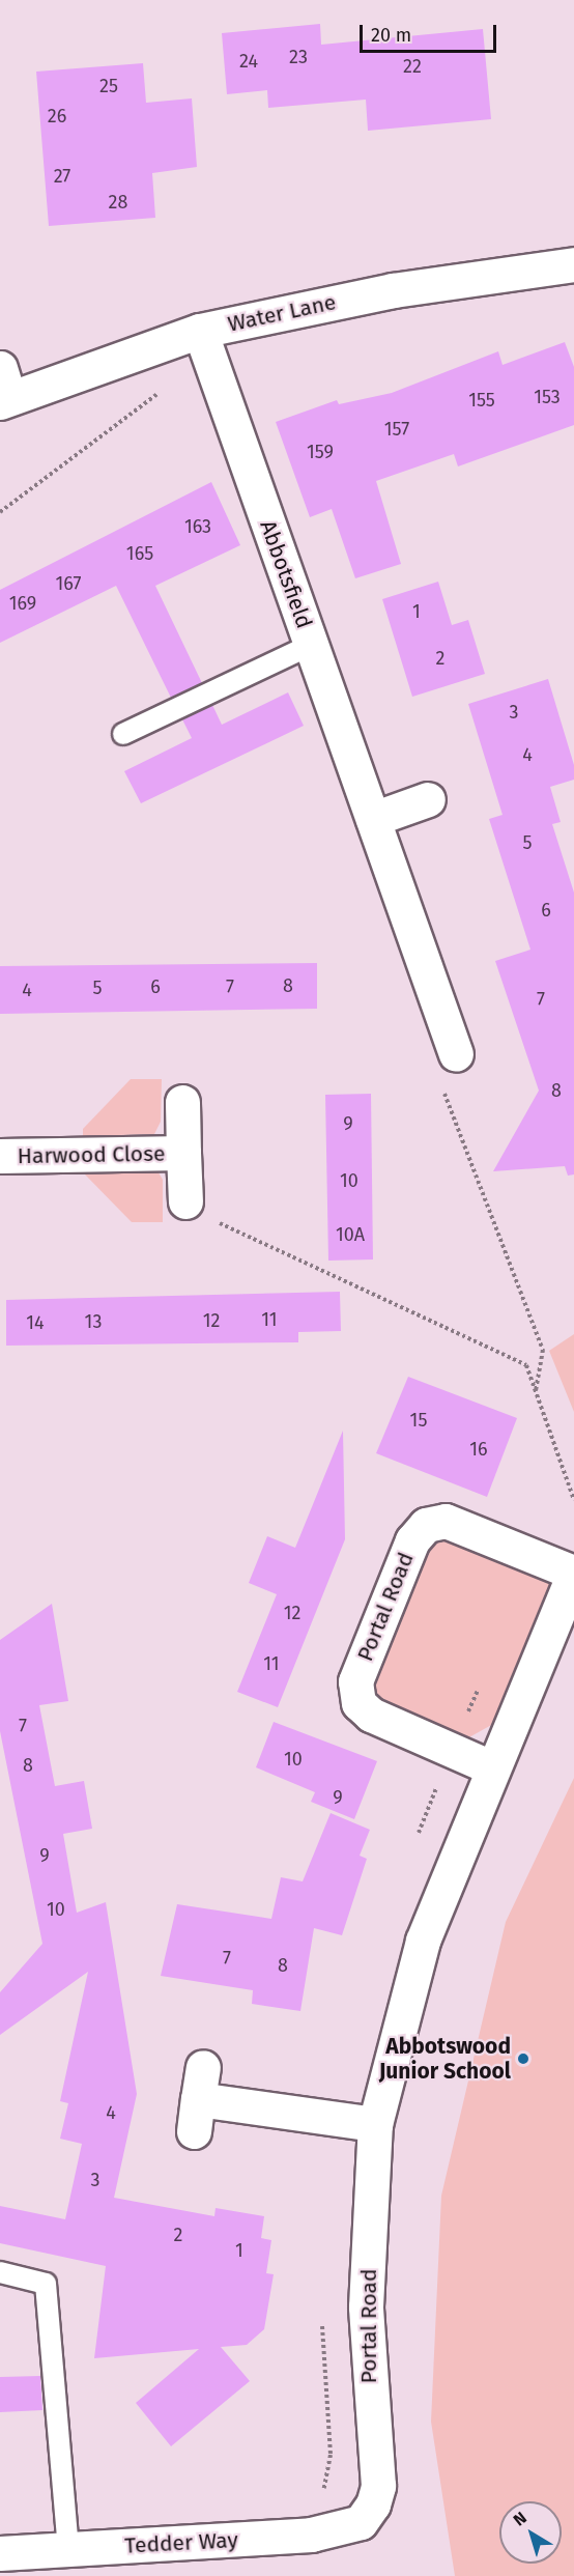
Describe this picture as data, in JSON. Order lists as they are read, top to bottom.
{
  "streets": {
    "street": [
      "Water Lane",
      "Abbotsfield",
      "Harwood Close",
      "Portal Road",
      "Tedder Way"
    ]
  },
  "crossings": [
    ["Water Lane", "Abbotsfield"],
    ["Portal Road", "Tedder Way"]
  ],
  "places": ["Abbotswood Junior School"],
  "house_numbers": [
    "23",
    "24",
    "22",
    "25",
    "26",
    "27",
    "28",
    "153",
    "155",
    "157",
    "159",
    "163",
    "165",
    "167",
    "169",
    "1",
    "2",
    "3",
    "4",
    "5",
    "6",
    "8",
    "6",
    "7",
    "5",
    "4",
    "7",
    "8",
    "9",
    "10",
    "10A",
    "11",
    "12",
    "13",
    "14",
    "15",
    "16",
    "12",
    "11",
    "7",
    "10",
    "8",
    "9",
    "9",
    "10",
    "7",
    "8",
    "4",
    "3",
    "2",
    "1"
  ],
  "scale_bar": "20 m",
  "north": "top left"
}
